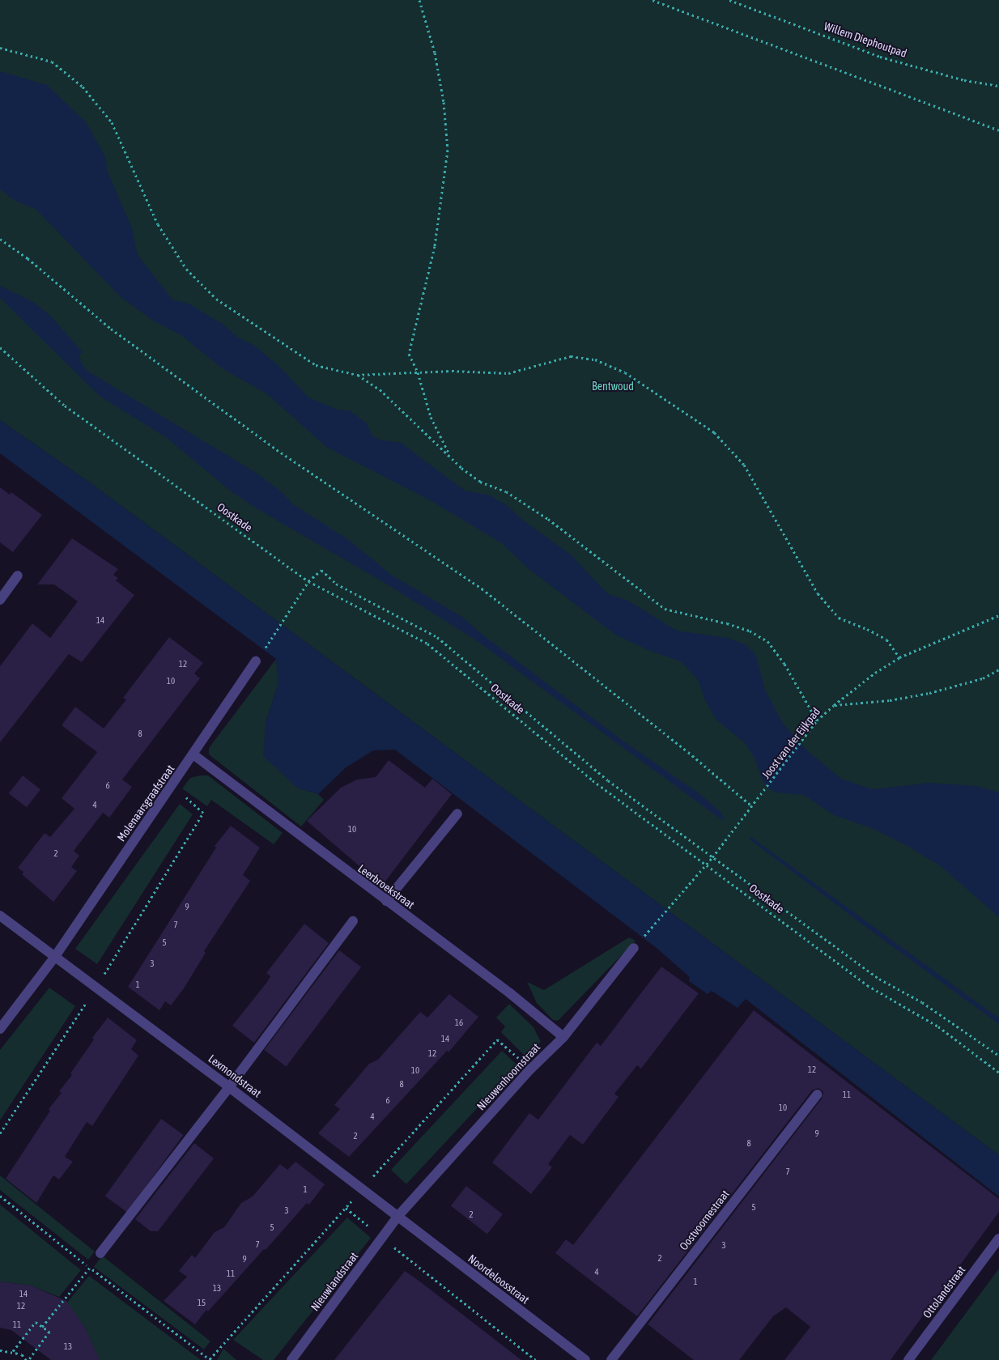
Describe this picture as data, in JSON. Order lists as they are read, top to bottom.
{
  "streets": {
    "street": [
      "Molenaarsgraafstraat",
      "Leerbroekstraat",
      "Lexmondstraat",
      "Nieuwenhoornstraat",
      "Oostvoornestraat",
      "Noordeloosstraat",
      "Nieuwlandstraat",
      "Ottolandstraat"
    ],
    "path": ["Willem Diephoutpad", "Oostkade", "Joost van der Eijkpad"]
  },
  "crossings": [
    ["Oostkade", "Joost van der Eijkpad"],
    ["Joost van der Eijkpad", "Nieuwenhoornstraat"],
    ["Molenaarsgraafstraat", "Leerbroekstraat"],
    ["Molenaarsgraafstraat", "Lexmondstraat"],
    ["Leerbroekstraat", "Nieuwenhoornstraat"],
    ["Lexmondstraat", "Nieuwenhoornstraat"],
    ["Lexmondstraat", "Noordeloosstraat"],
    ["Lexmondstraat", "Nieuwlandstraat"],
    ["Nieuwenhoornstraat", "Noordeloosstraat"],
    ["Nieuwenhoornstraat", "Nieuwlandstraat"],
    ["Noordeloosstraat", "Nieuwlandstraat"]
  ],
  "parks": ["Bentwoud"],
  "house_numbers": [
    "14",
    "12",
    "10",
    "8",
    "6",
    "4",
    "10",
    "2",
    "9",
    "7",
    "5",
    "3",
    "1",
    "16",
    "14",
    "12",
    "12",
    "10",
    "8",
    "11",
    "6",
    "10",
    "4",
    "9",
    "2",
    "8",
    "7",
    "1",
    "5",
    "3",
    "2",
    "5",
    "7",
    "3",
    "2",
    "9",
    "4",
    "11",
    "1",
    "13",
    "14",
    "15",
    "12",
    "11",
    "13"
  ]
}
